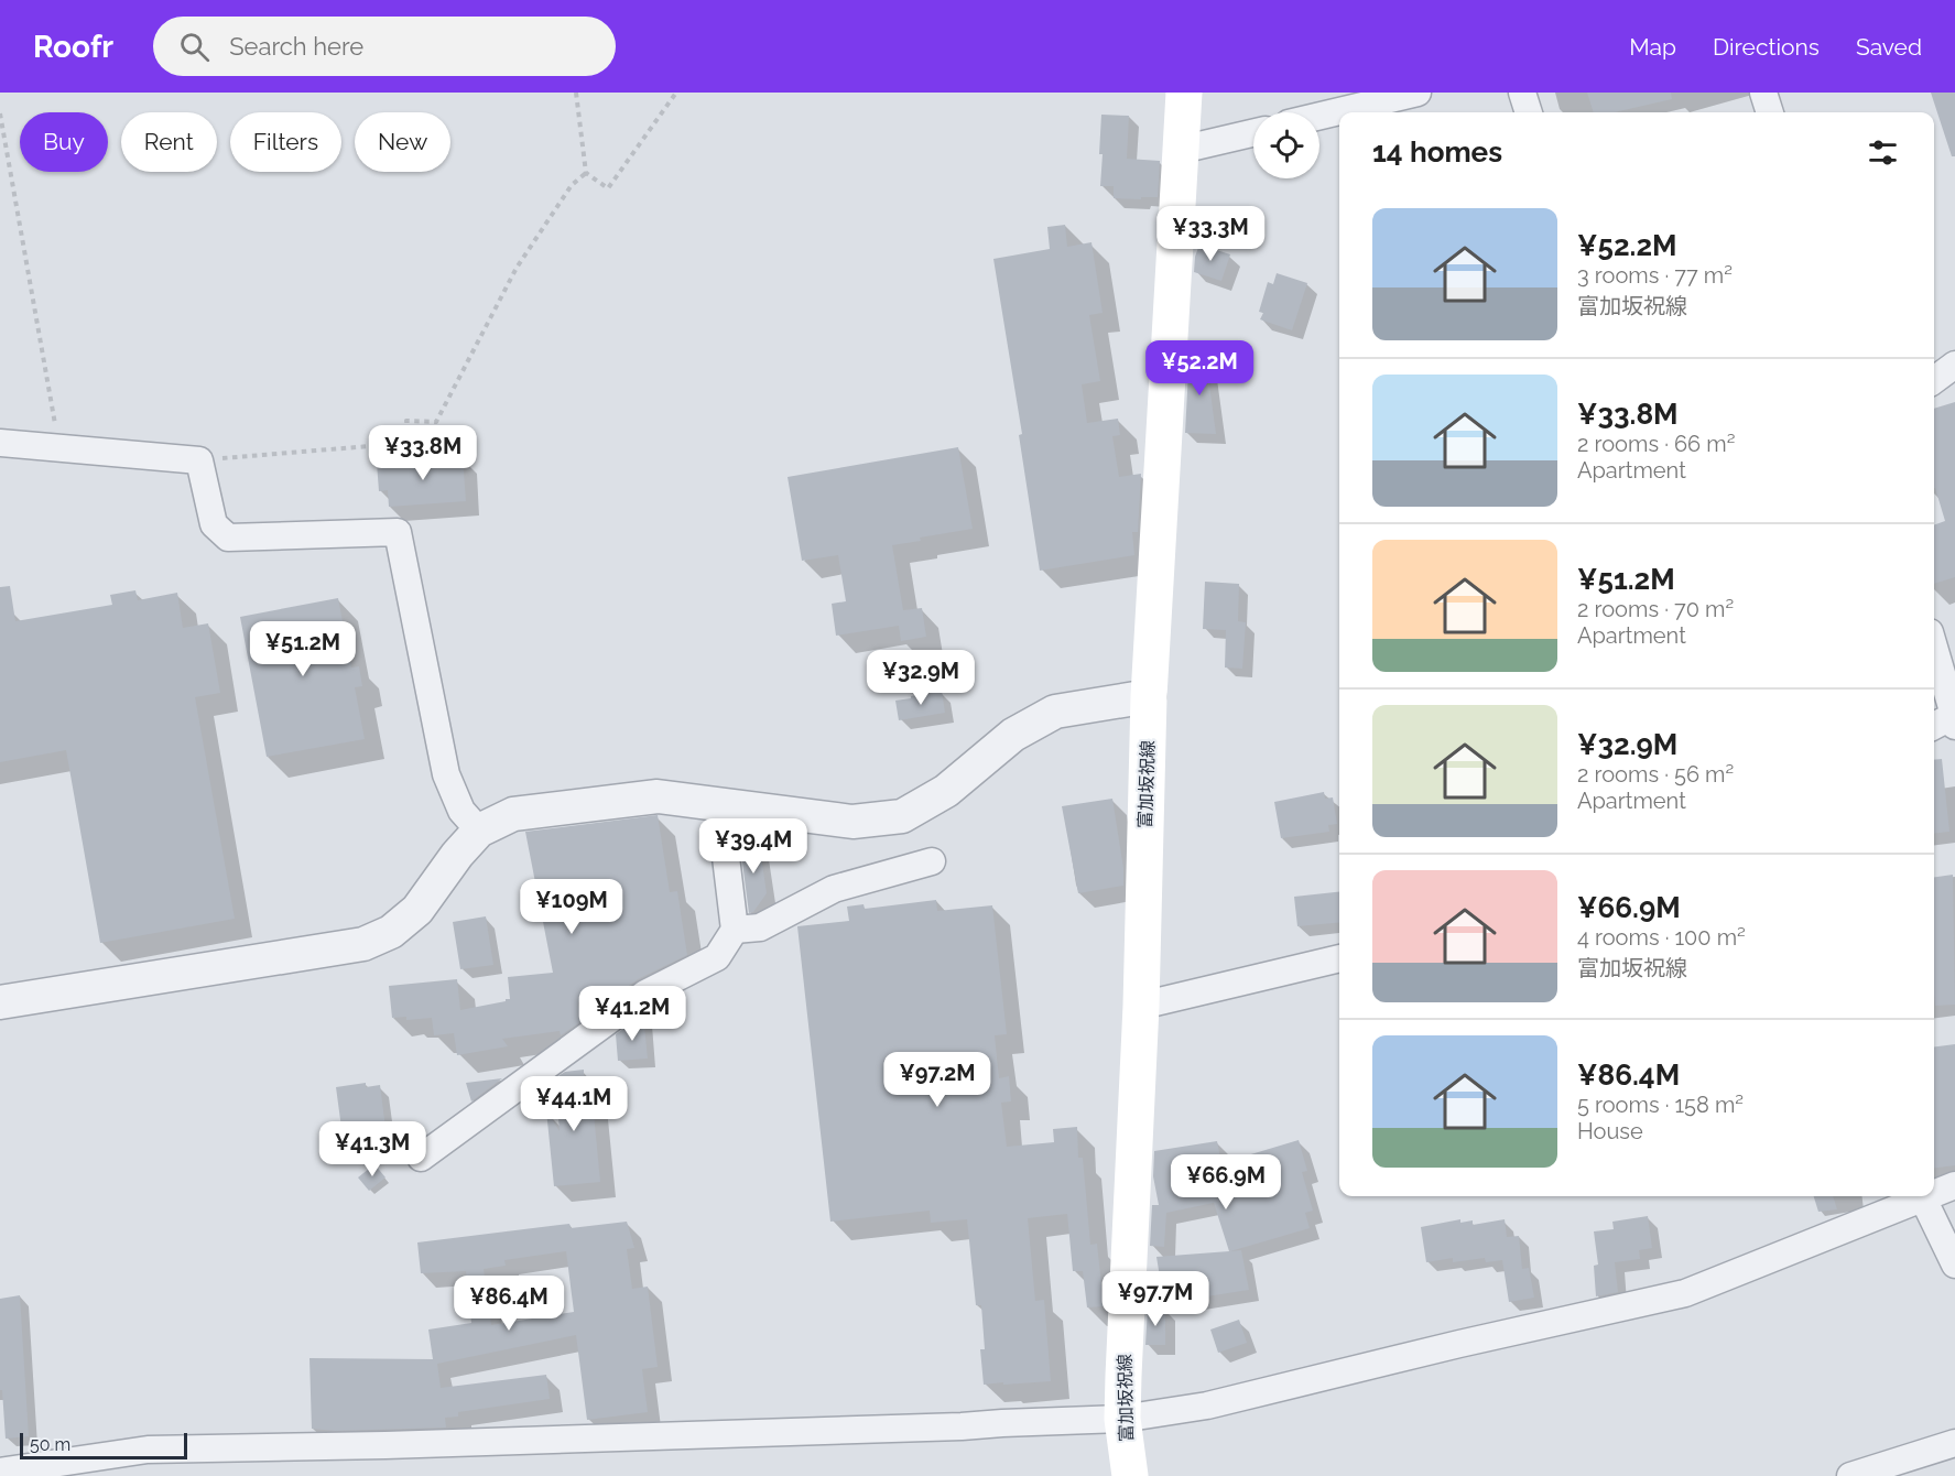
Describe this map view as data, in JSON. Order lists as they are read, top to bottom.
{
  "streets": {
    "main road": ["富加坂祝線"]
  },
  "scale_bar": "50 m",
  "page": {
    "header": "Roofr",
    "search": "Search here",
    "nav": ["Map", "Directions", "Saved"],
    "chip": [
      "Buy",
      "Rent",
      "Filters",
      "New"
    ],
    "heading": "14 homes",
    "list": [
      {
        "name": "¥52.2M",
        "note": "3 rooms · 77 m² · 富加坂祝線"
      },
      {
        "name": "¥33.8M",
        "note": "2 rooms · 66 m² · Apartment"
      },
      {
        "name": "¥51.2M",
        "note": "2 rooms · 70 m² · Apartment"
      },
      {
        "name": "¥32.9M",
        "note": "2 rooms · 56 m² · Apartment"
      },
      {
        "name": "¥66.9M",
        "note": "4 rooms · 100 m² · 富加坂祝線"
      },
      {
        "name": "¥86.4M",
        "note": "5 rooms · 158 m² · House"
      }
    ],
    "price": [
      "¥33.3M",
      "¥52.2M",
      "¥33.8M",
      "¥51.2M",
      "¥32.9M",
      "¥39.4M",
      "¥109M",
      "¥41.2M",
      "¥97.2M",
      "¥44.1M",
      "¥41.3M",
      "¥66.9M",
      "¥97.7M",
      "¥86.4M"
    ],
    "scale": "50 m"
  }
}
